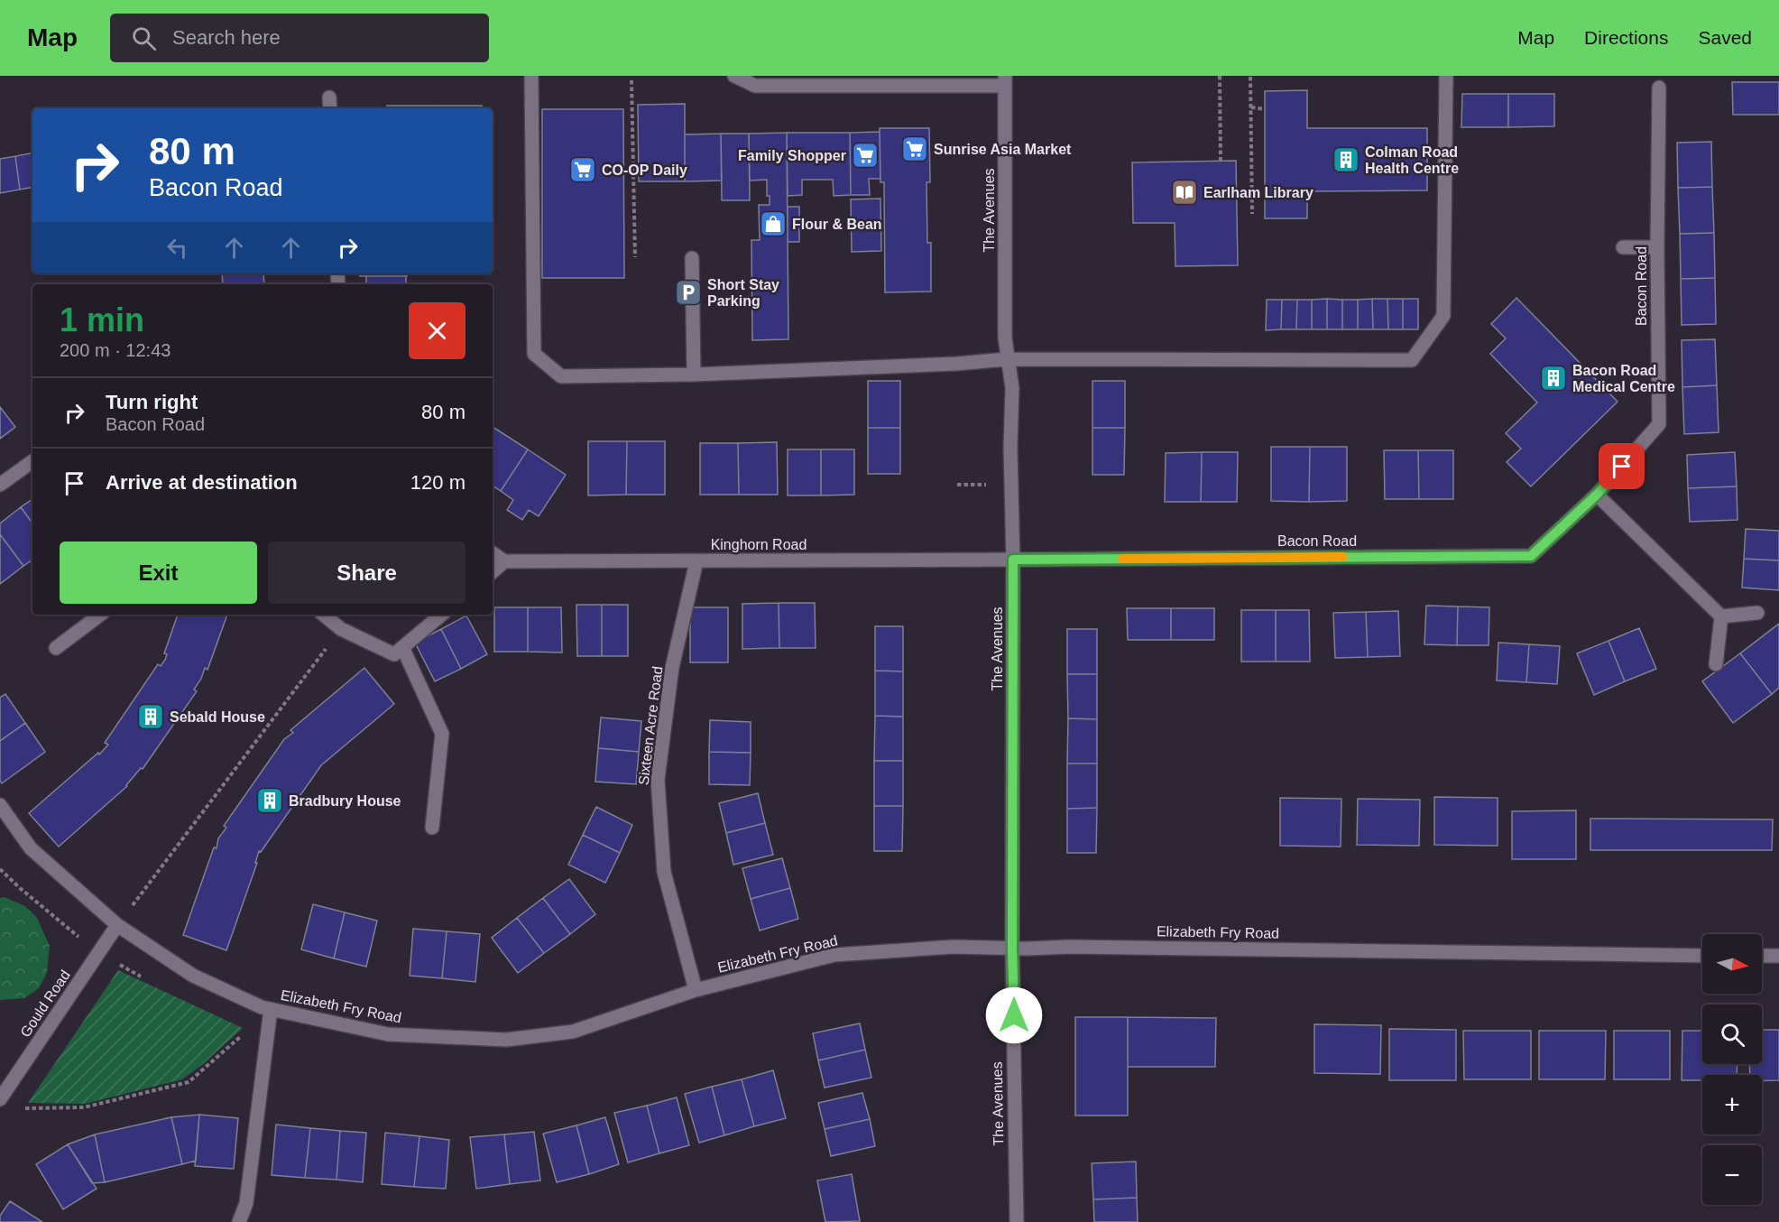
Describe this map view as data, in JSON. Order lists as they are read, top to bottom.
{
  "streets": {
    "street": [
      "The Avenues",
      "Bacon Road",
      "Kinghorn Road",
      "Sixteen Acre Road",
      "Elizabeth Fry Road",
      "Gould Road"
    ]
  },
  "crossings": [
    ["The Avenues", "Bacon Road"],
    ["The Avenues", "Kinghorn Road"],
    ["The Avenues", "Elizabeth Fry Road"],
    ["Bacon Road", "Kinghorn Road"],
    ["Kinghorn Road", "Sixteen Acre Road"],
    ["Sixteen Acre Road", "Elizabeth Fry Road"],
    ["Elizabeth Fry Road", "Gould Road"]
  ],
  "places": {
    "supermarket": ["Sunrise Asia Market", "Family Shopper", "CO-OP Daily"],
    "building": [
      "Colman Road Health Centre",
      "Bacon Road Medical Centre",
      "Sebald House",
      "Bradbury House"
    ],
    "library": ["Earlham Library"],
    "shop": ["Flour & Bean"],
    "parking": ["Short Stay Parking"]
  },
  "north": "right",
  "page": {
    "header": "Map",
    "search": "Search here",
    "nav": ["Map", "Directions", "Saved"],
    "turn": ["80 m", "Bacon Road"],
    "heading": ["1 min", "200 m · 12:43"],
    "list": [
      {
        "name": "Turn right",
        "note": "Bacon Road",
        "value": "80 m"
      },
      {
        "name": "Arrive at destination",
        "value": "120 m"
      }
    ],
    "buttons": ["Exit", "Share"],
    "map_buttons": ["+", "−"]
  }
}
